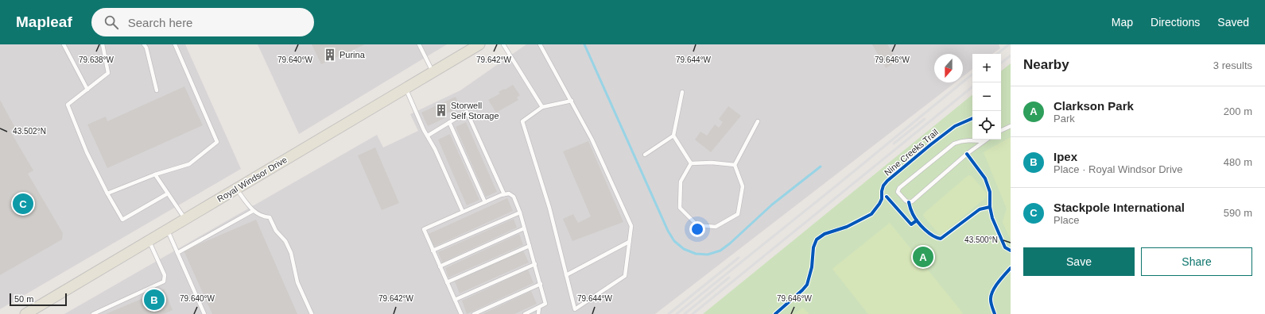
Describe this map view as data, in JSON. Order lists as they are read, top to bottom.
{
  "streets": {
    "main road": ["Royal Windsor Drive"],
    "cycle path": ["Nine Creeks Trail"]
  },
  "places": {
    "building": ["Purina", "Storwell Self Storage"]
  },
  "scale_bar": "50 m",
  "north": "bottom",
  "page": {
    "header": "Mapleaf",
    "search": "Search here",
    "nav": ["Map", "Directions", "Saved"],
    "heading": ["Nearby", "3 results"],
    "map_buttons": ["+", "−"],
    "list": [
      {
        "mark": "A",
        "name": "Clarkson Park",
        "note": "Park",
        "value": "200 m"
      },
      {
        "mark": "B",
        "name": "Ipex",
        "note": "Place · Royal Windsor Drive",
        "value": "480 m"
      },
      {
        "mark": "C",
        "name": "Stackpole International",
        "note": "Place",
        "value": "590 m"
      }
    ],
    "pins": ["C", "A", "B"],
    "buttons": ["Save", "Share"],
    "scale": "50 m"
  },
  "coordinates": [
    "79.638°W",
    "79.640°W",
    "79.642°W",
    "79.644°W",
    "79.646°W",
    "43.502°N",
    "43.500°N"
  ]
}
